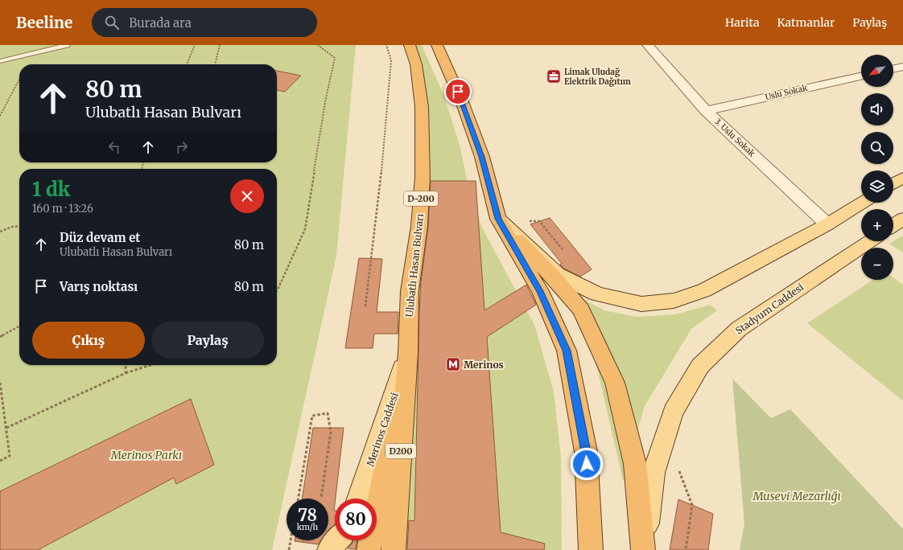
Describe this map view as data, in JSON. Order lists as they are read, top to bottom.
{
  "streets": {
    "highway": ["D-200", "Ulubatlı Hasan Bulvarı", "D200"],
    "main road": ["Stadyum Caddesi", "Merinos Caddesi"],
    "street": ["Uslu Sokak", "3. Uslu Sokak"]
  },
  "crossings": [
    ["Uslu Sokak", "3. Uslu Sokak"],
    ["Ulubatlı Hasan Bulvarı", "Merinos Caddesi"],
    ["Ulubatlı Hasan Bulvarı", "D200"],
    ["Merinos Caddesi", "D200"]
  ],
  "parks": ["Merinos Parkı", "Musevi Mezarlığı"],
  "places": {
    "office": ["Limak Uludağ Elektrik Dağıtım"],
    "metro station": ["Merinos"]
  },
  "north": "bottom left",
  "page": {
    "header": "Beeline",
    "search": "Burada ara",
    "nav": ["Harita", "Katmanlar", "Paylaş"],
    "map_buttons": ["+", "−"],
    "turn": ["80 m", "Ulubatlı Hasan Bulvarı"],
    "heading": ["1 dk", "160 m · 13:26"],
    "list": [
      {
        "name": "Düz devam et",
        "note": "Ulubatlı Hasan Bulvarı",
        "value": "80 m"
      },
      {
        "name": "Varış noktası",
        "value": "80 m"
      }
    ],
    "buttons": ["Çıkış", "Paylaş"],
    "speed": "78 km/h",
    "limit": "80"
  }
}
